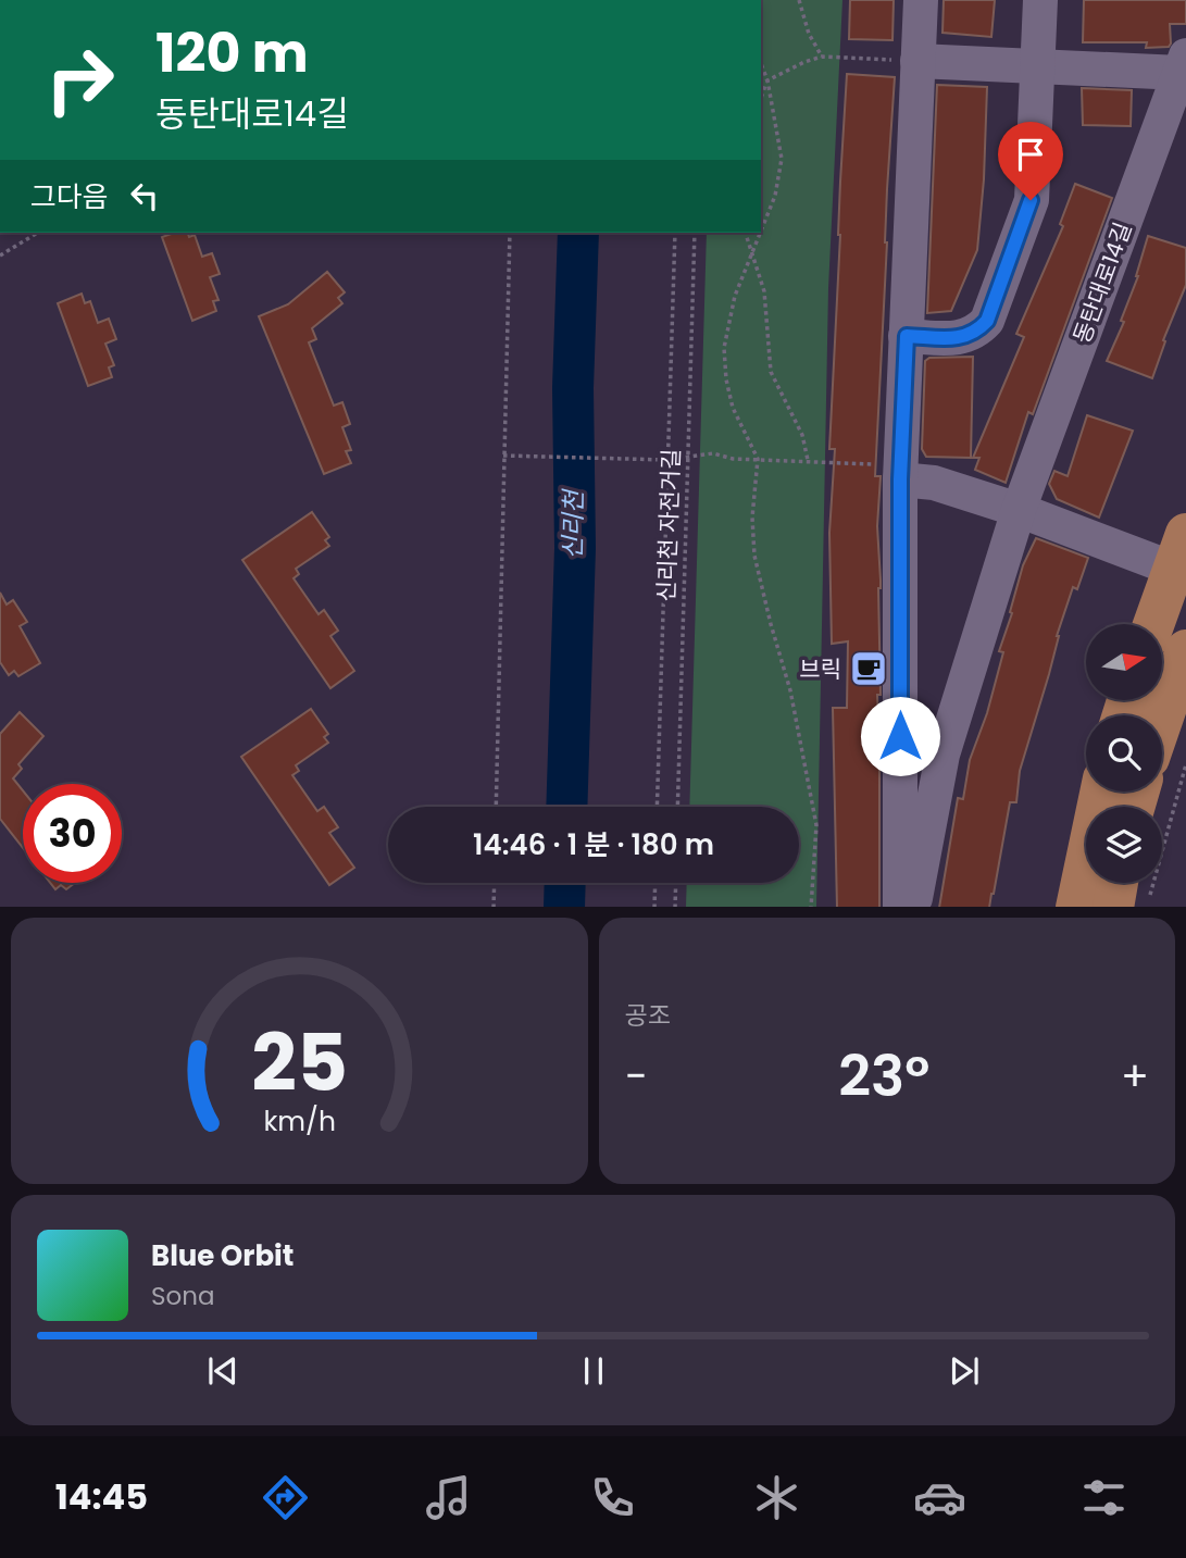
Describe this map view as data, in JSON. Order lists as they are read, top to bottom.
{
  "streets": {
    "street": ["동탄대로14길"],
    "path": ["신리천 자전거길"]
  },
  "water": ["신리천"],
  "places": {
    "cafe": ["브릭"]
  },
  "north": "right",
  "page": {
    "turn": ["120 m", "동탄대로14길"],
    "then": "그다음",
    "limit": "30",
    "trip": "14:46 · 1 분 · 180 m",
    "tile": "공조",
    "heat": ["−", "23°", "+"],
    "song": ["Blue Orbit", "Sona"],
    "tabs": "14:45",
    "gauge": ["25", "km/h"]
  }
}
